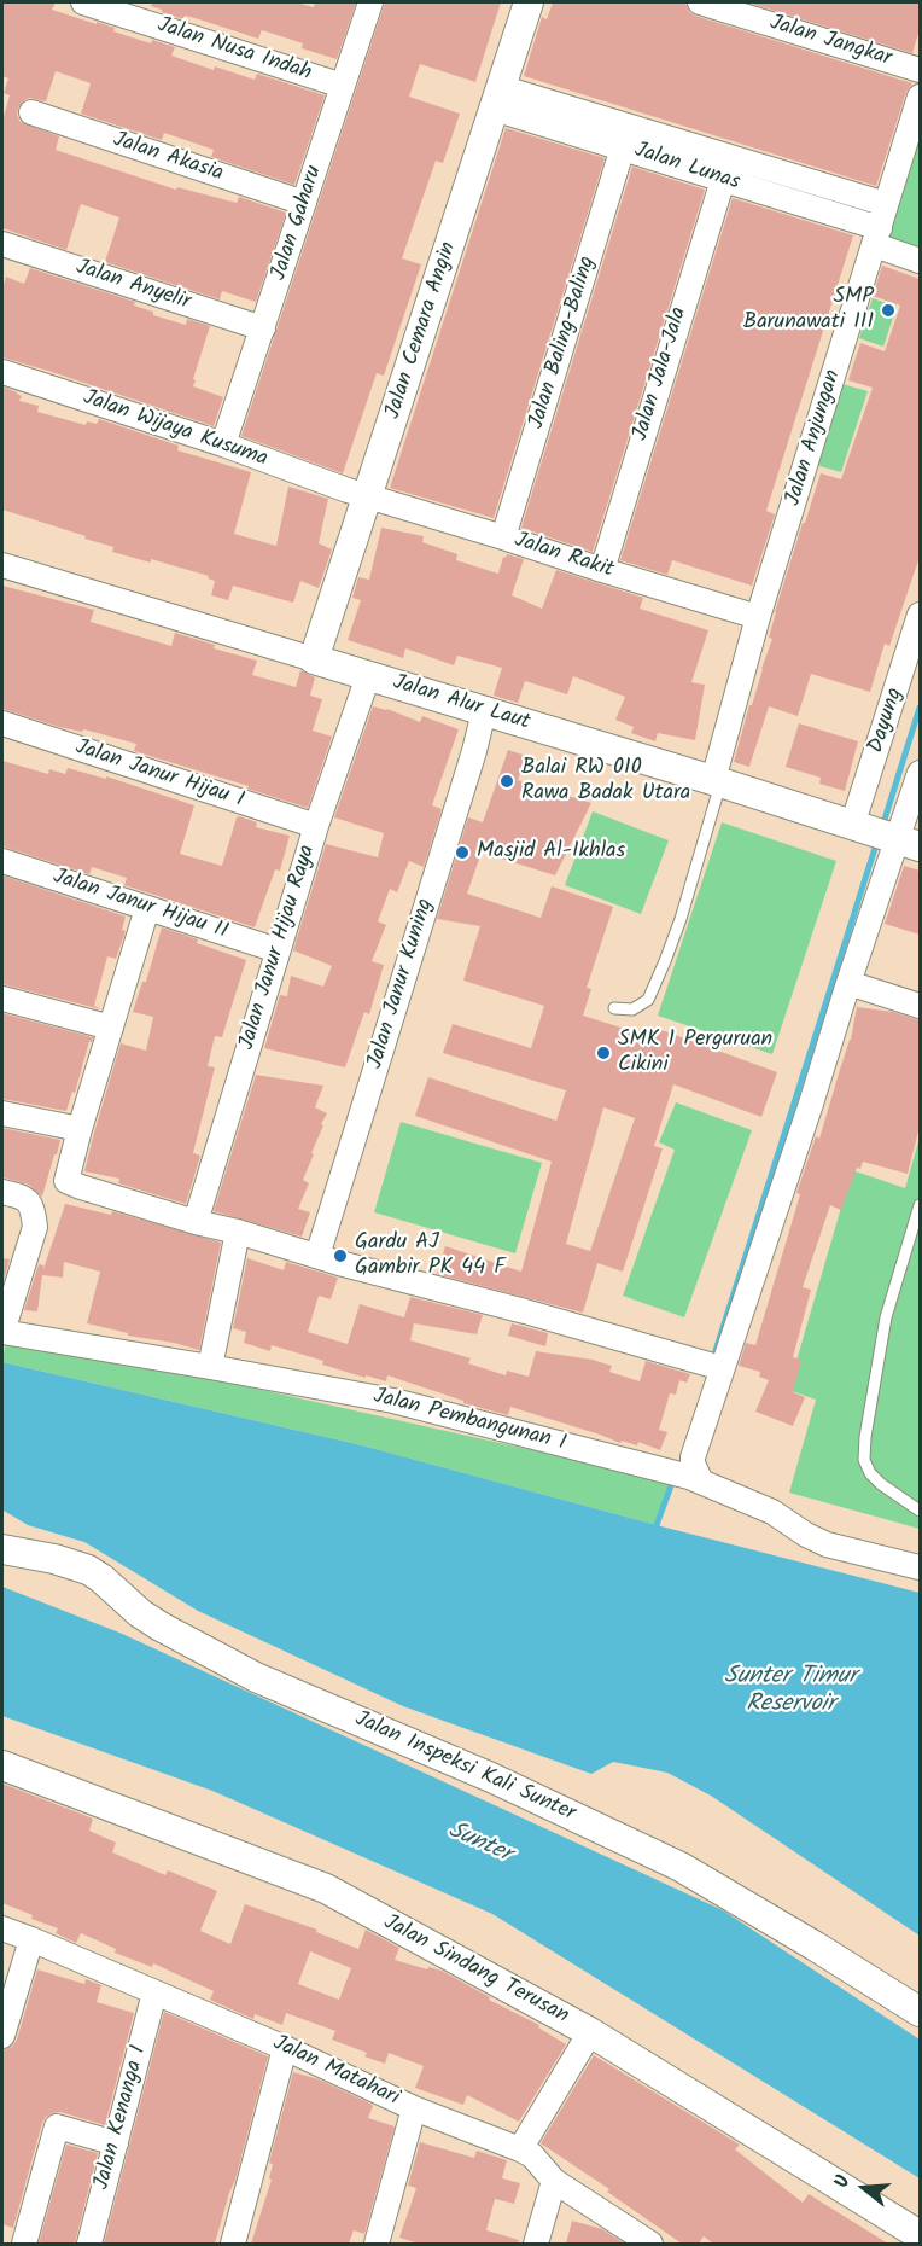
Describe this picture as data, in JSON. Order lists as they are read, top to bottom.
{
  "streets": {
    "street": [
      "Jalan Jangkar",
      "Jalan Nusa Indah",
      "Jalan Akasia",
      "Jalan Lunas",
      "Jalan Gaharu",
      "Jalan Anyelir",
      "Jalan Cemara Angin",
      "Jalan Baling-Baling",
      "Jalan Jala-Jala",
      "Jalan Wijaya Kusuma",
      "Jalan Anjungan",
      "Jalan Rakit",
      "Jalan Alur Laut",
      "Dayung",
      "Jalan Janur Hijau I",
      "Jalan Janur Hijau II",
      "Jalan Janur Hijau Raya",
      "Jalan Janur Kuning",
      "Jalan Pembangunan I",
      "Jalan Inspeksi Kali Sunter",
      "Jalan Sindang Terusan",
      "Jalan Matahari",
      "Jalan Kenanga I"
    ]
  },
  "crossings": [
    ["Jalan Nusa Indah", "Jalan Gaharu"],
    ["Jalan Akasia", "Jalan Gaharu"],
    ["Jalan Lunas", "Jalan Cemara Angin"],
    ["Jalan Lunas", "Jalan Baling-Baling"],
    ["Jalan Lunas", "Jalan Jala-Jala"],
    ["Jalan Lunas", "Jalan Anjungan"],
    ["Jalan Gaharu", "Jalan Anyelir"],
    ["Jalan Gaharu", "Jalan Wijaya Kusuma"],
    ["Jalan Cemara Angin", "Jalan Wijaya Kusuma"],
    ["Jalan Cemara Angin", "Jalan Rakit"],
    ["Jalan Cemara Angin", "Jalan Alur Laut"],
    ["Jalan Baling-Baling", "Jalan Rakit"],
    ["Jalan Jala-Jala", "Jalan Rakit"],
    ["Jalan Wijaya Kusuma", "Jalan Rakit"],
    ["Jalan Anjungan", "Jalan Rakit"],
    ["Jalan Anjungan", "Jalan Alur Laut"],
    ["Jalan Alur Laut", "Dayung"],
    ["Jalan Alur Laut", "Jalan Janur Hijau Raya"],
    ["Jalan Alur Laut", "Jalan Janur Kuning"],
    ["Jalan Janur Hijau I", "Jalan Janur Hijau Raya"],
    ["Jalan Janur Hijau II", "Jalan Janur Hijau Raya"],
    ["Jalan Matahari", "Jalan Kenanga I"]
  ],
  "water": ["Sunter Timur Reservoir", "Sunter"],
  "places": [
    "SMP Barunawati III",
    "Balai RW 010 Rawa Badak Utara",
    "Masjid Al-Ikhlas",
    "SMK 1 Perguruan Cikini",
    "Gardu AJ Gambir PK 44 F"
  ],
  "north": "left"
}
